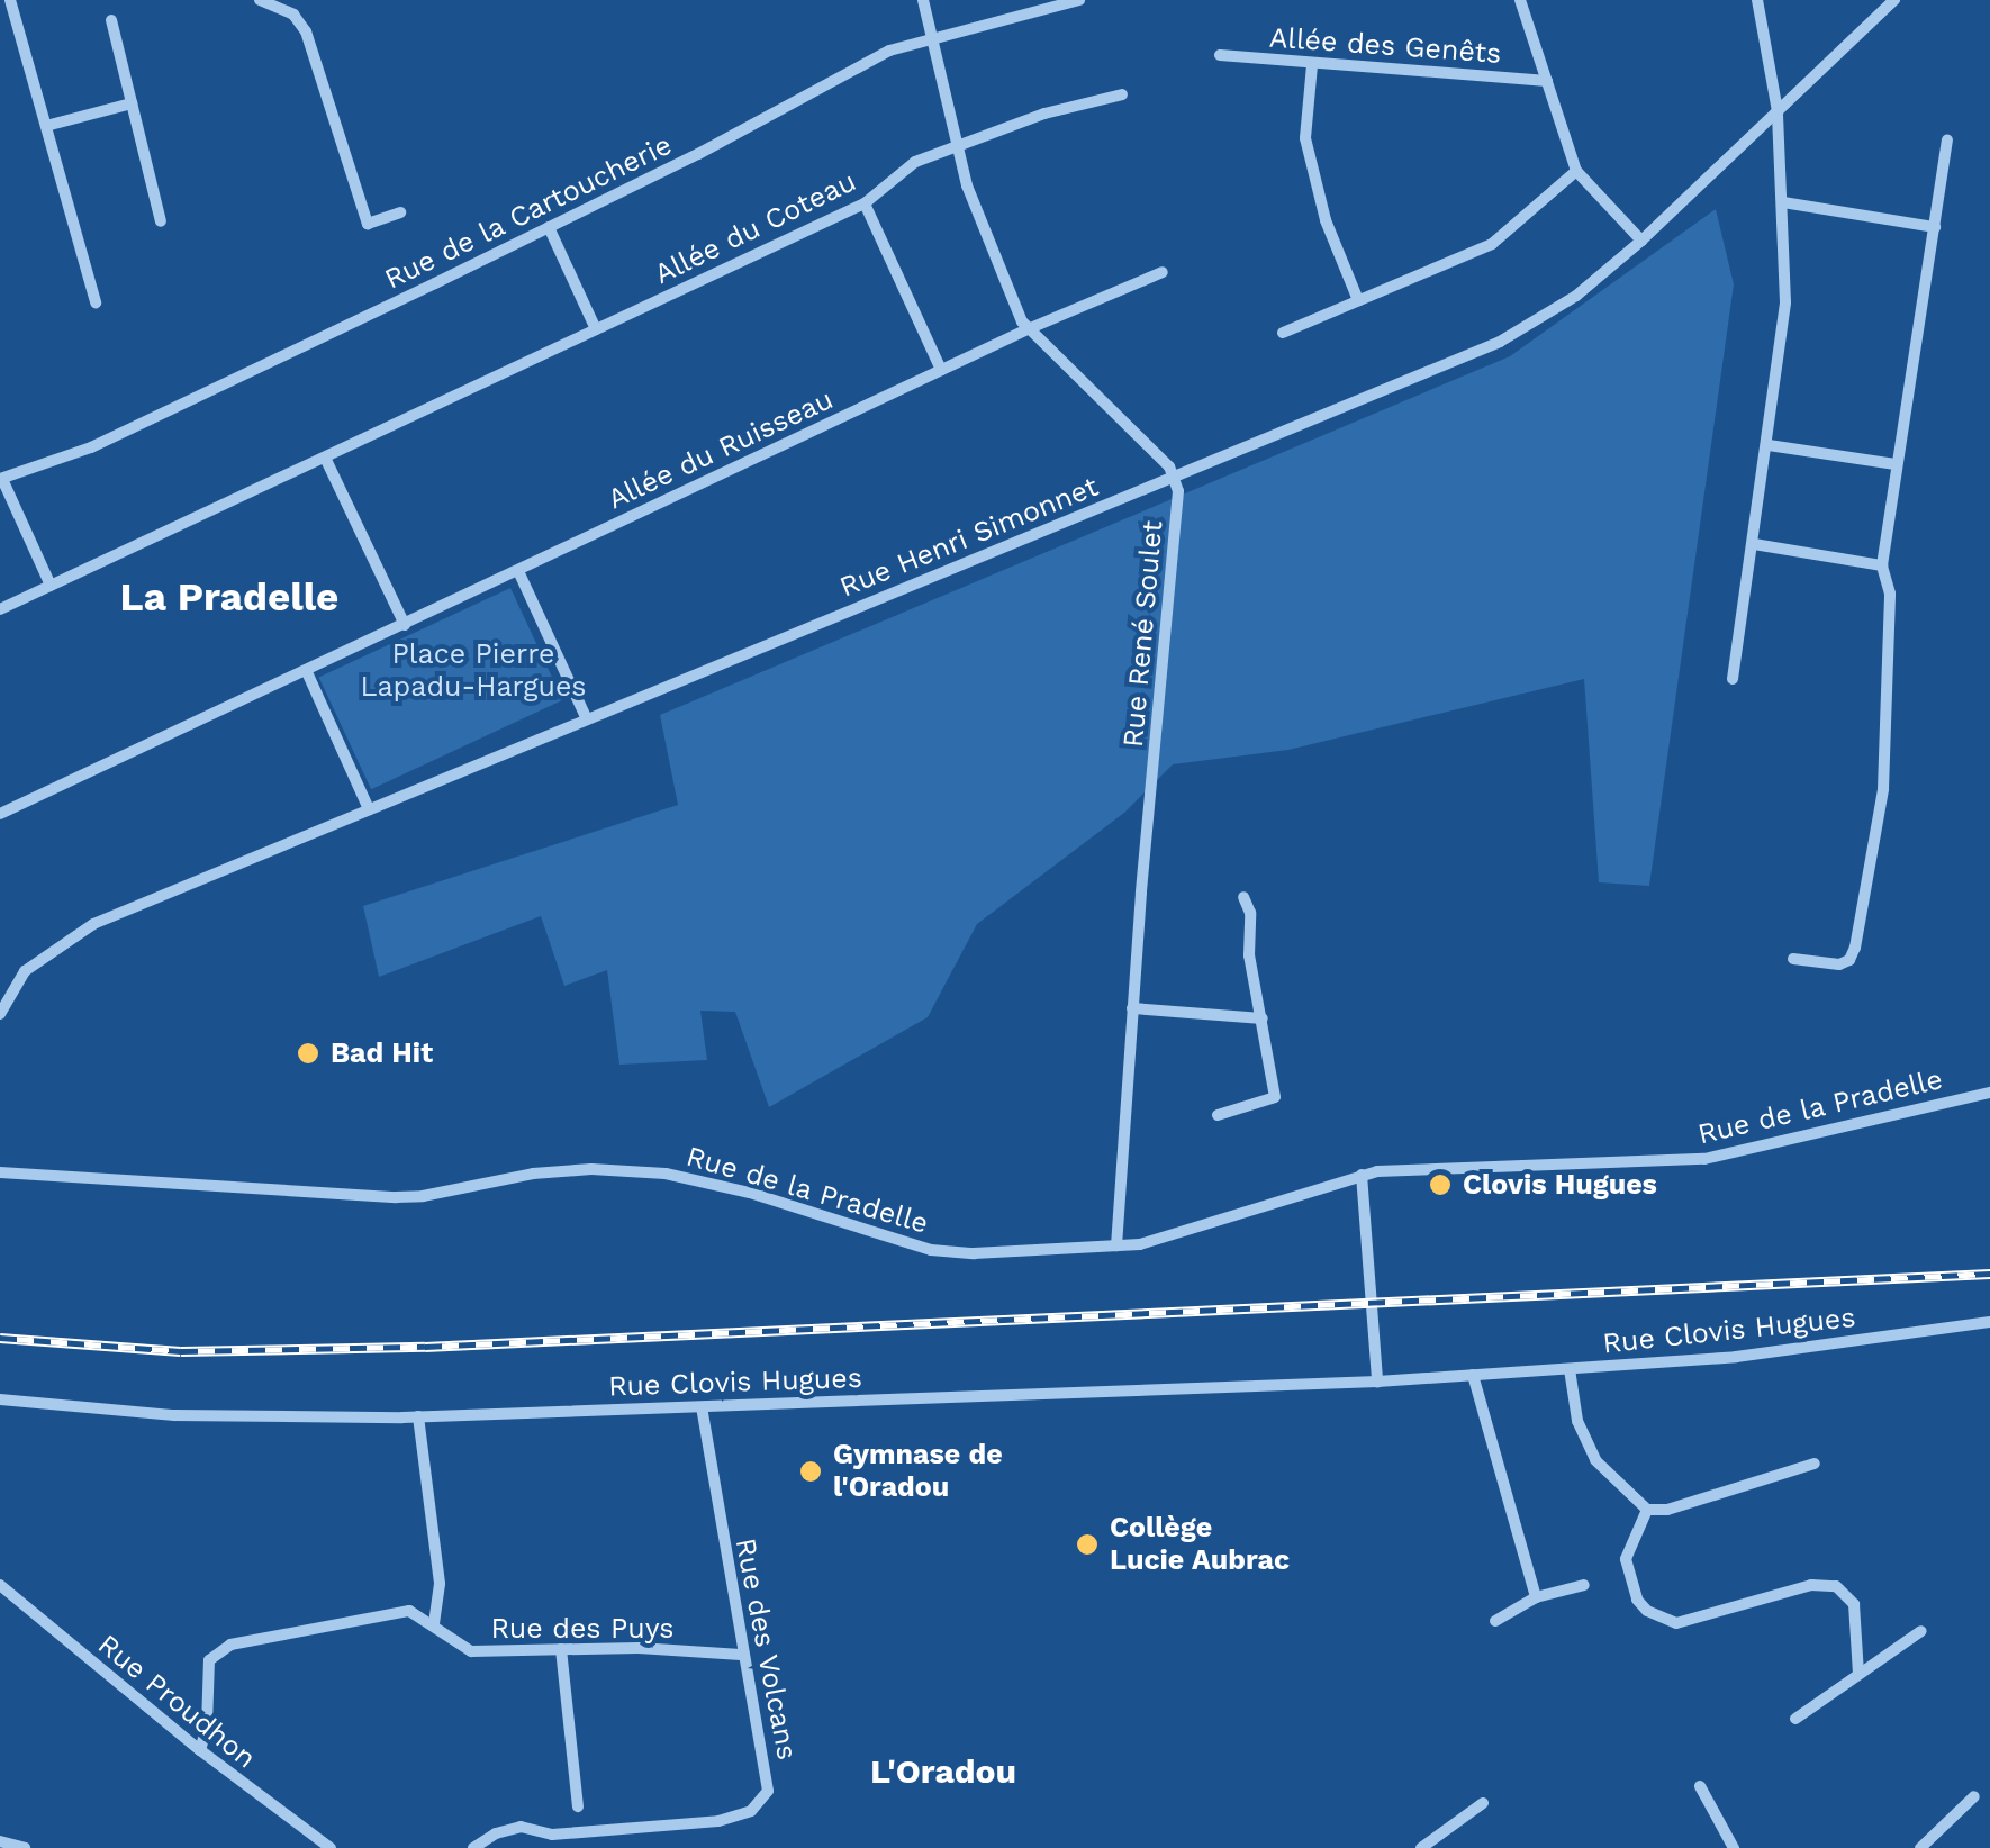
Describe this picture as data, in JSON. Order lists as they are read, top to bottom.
{
  "streets": {
    "street": [
      "Allée des Genêts",
      "Rue de la Cartoucherie",
      "Allée du Coteau",
      "Allée du Ruisseau",
      "Rue Henri Simonnet",
      "Rue René Soulet",
      "Rue de la Pradelle",
      "Rue Clovis Hugues",
      "Rue des Puys",
      "Rue des Volcans",
      "Rue Proudhon"
    ]
  },
  "crossings": [
    ["Rue Henri Simonnet", "Rue René Soulet"],
    ["Rue René Soulet", "Rue de la Pradelle"],
    ["Rue Clovis Hugues", "Rue des Volcans"],
    ["Rue des Puys", "Rue des Volcans"],
    ["Rue des Puys", "Rue Proudhon"]
  ],
  "districts": ["La Pradelle", "L'Oradou"],
  "parks": ["Place Pierre Lapadu-Hargues"],
  "places": [
    "Bad Hit",
    "Clovis Hugues",
    "Gymnase de l'Oradou",
    "Collège Lucie Aubrac"
  ]
}
